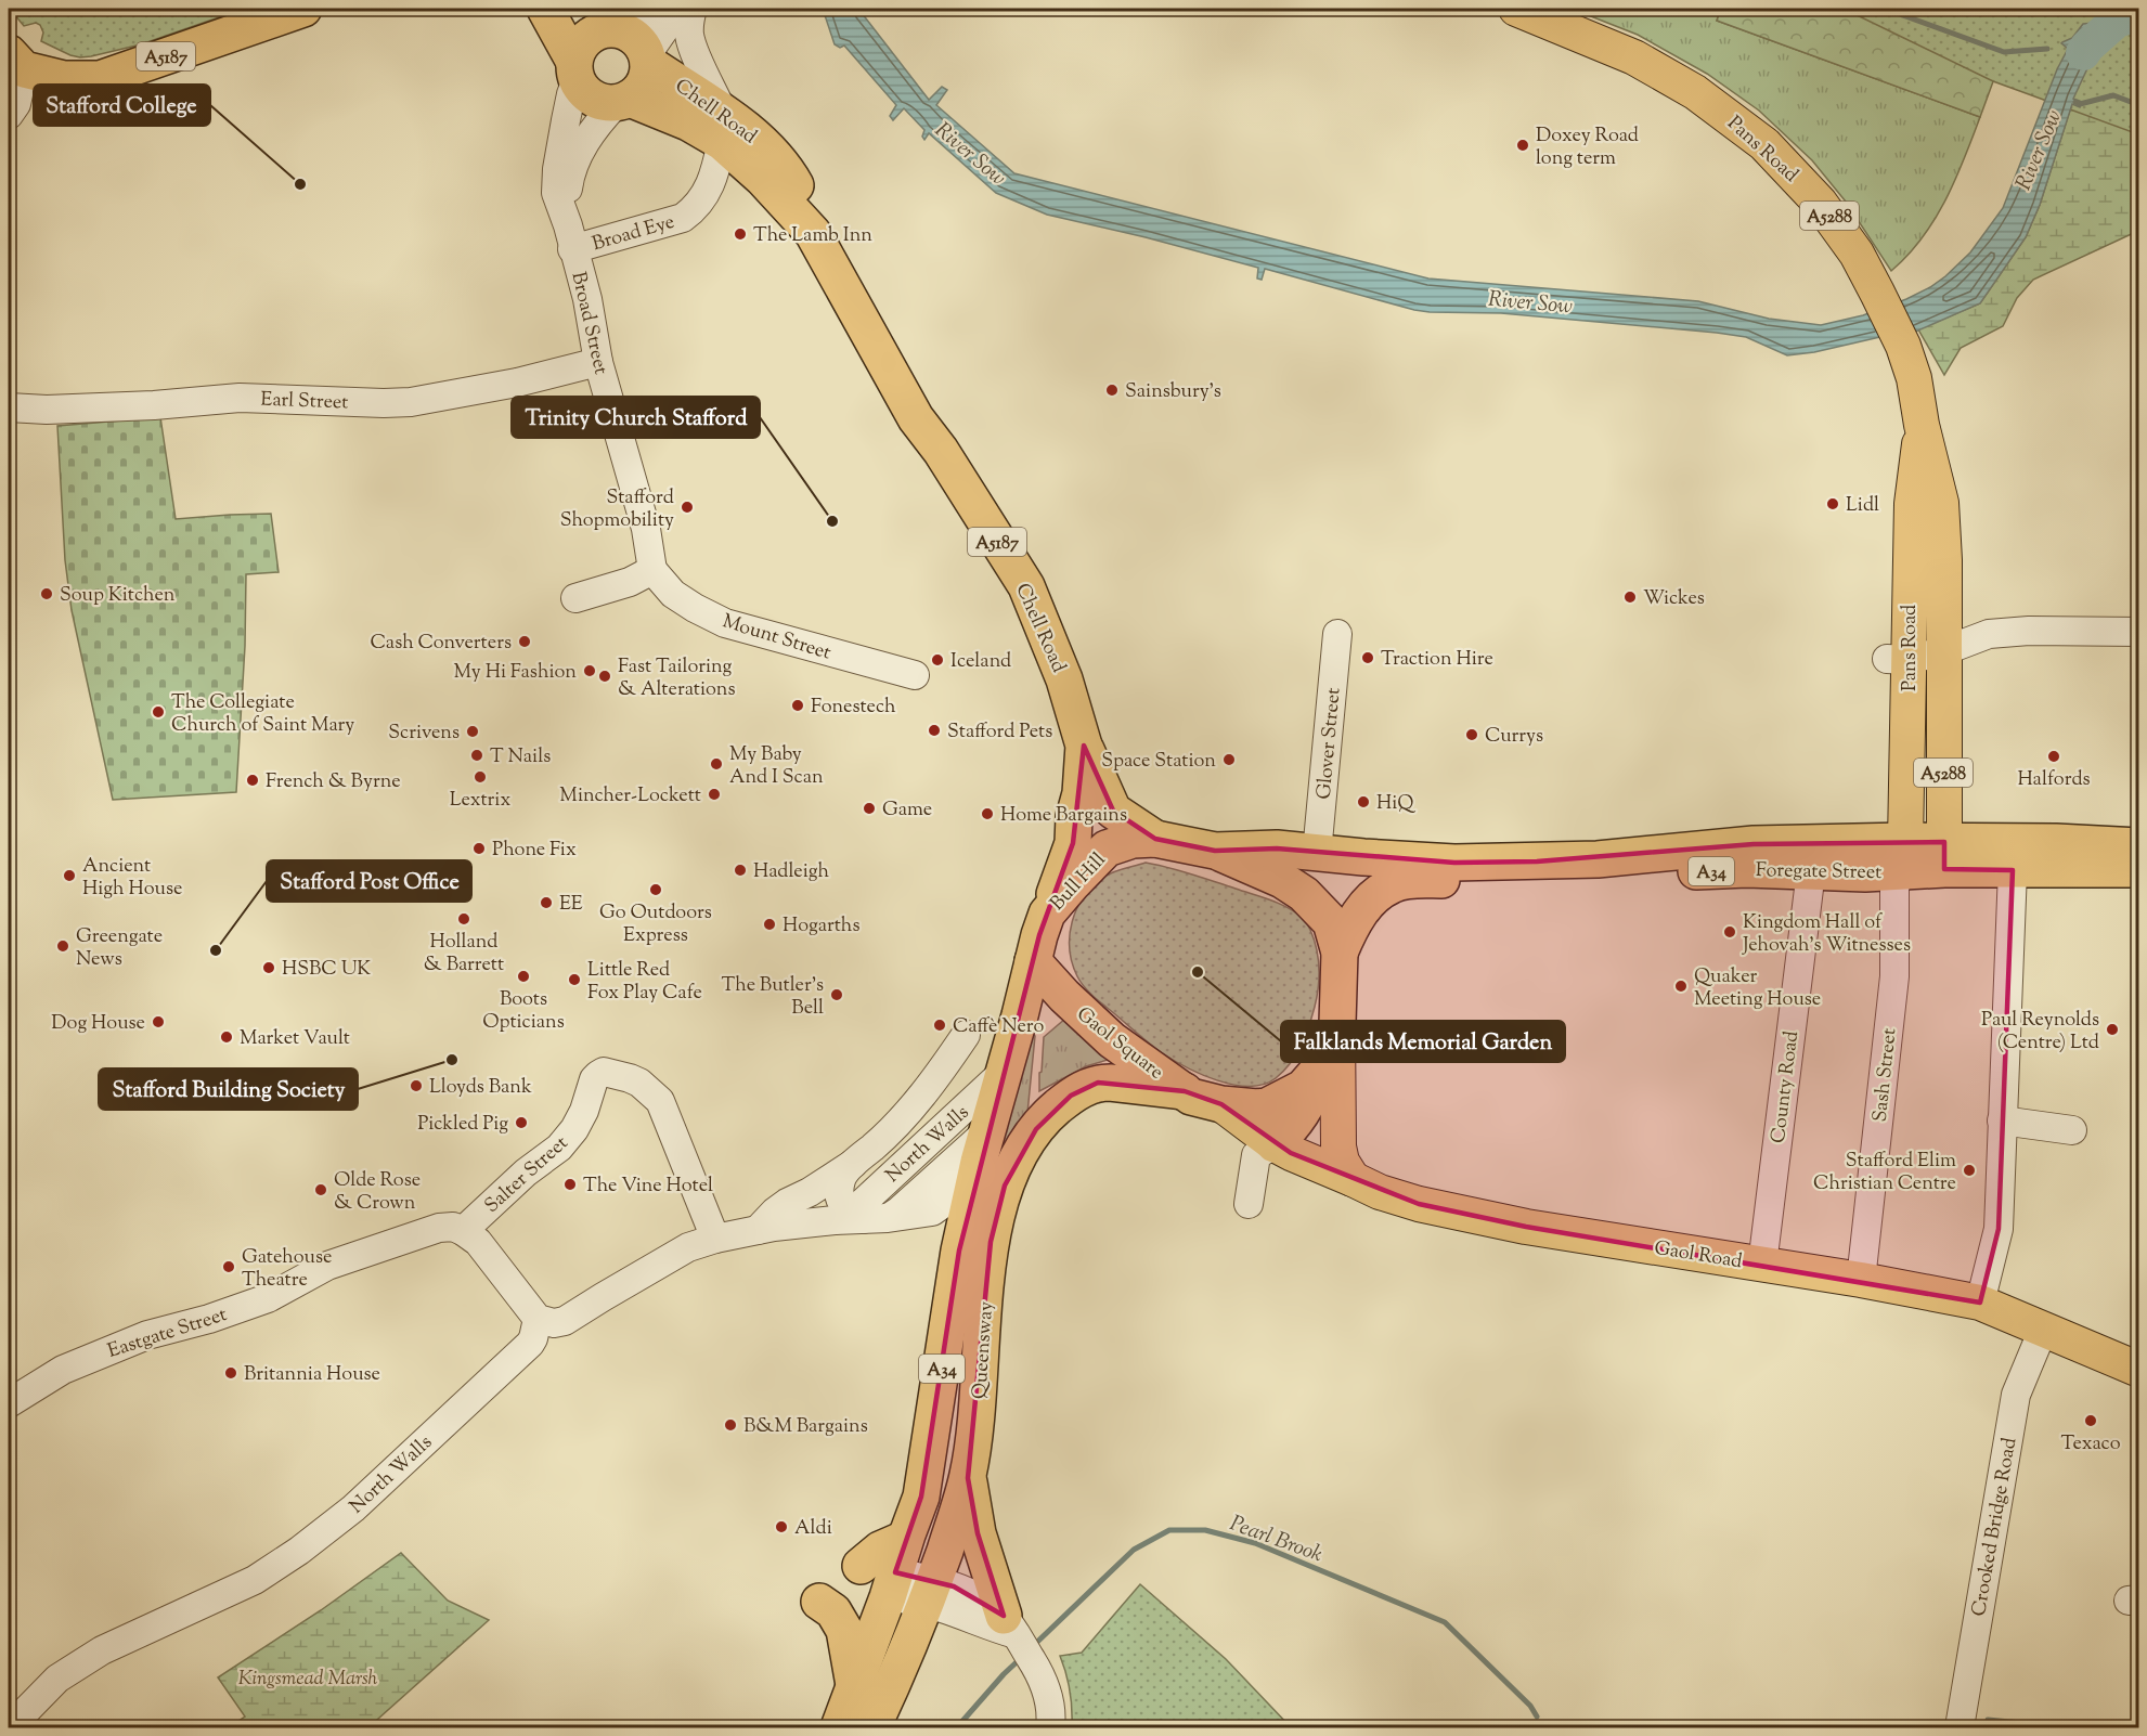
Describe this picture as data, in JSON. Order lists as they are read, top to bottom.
{
  "streets": {
    "highway": [
      "A5187",
      "Chell Road",
      "Foregate Street",
      "A34",
      "Bull Hill",
      "Gaol Square",
      "Queensway"
    ],
    "main road": ["Pans Road", "A5288", "Gaol Road"],
    "street": [
      "Broad Eye",
      "Broad Street",
      "Earl Street",
      "Mount Street",
      "Glover Street",
      "Sash Street",
      "County Road",
      "North Walls",
      "Salter Street",
      "Eastgate Street",
      "Crooked Bridge Road"
    ]
  },
  "crossings": [
    ["A5187", "Chell Road"],
    ["A5187", "Bull Hill"],
    ["Chell Road", "Broad Eye"],
    ["Chell Road", "Broad Street"],
    ["Chell Road", "Bull Hill"],
    ["Pans Road", "Foregate Street"],
    ["Pans Road", "Sash Street"],
    ["Broad Eye", "Broad Street"],
    ["Broad Street", "Earl Street"],
    ["Broad Street", "Mount Street"],
    ["Glover Street", "Foregate Street"],
    ["Glover Street", "A34"],
    ["Foregate Street", "A34"],
    ["Foregate Street", "Sash Street"],
    ["Foregate Street", "County Road"],
    ["Bull Hill", "Gaol Square"],
    ["Bull Hill", "Queensway"],
    ["Gaol Square", "Gaol Road"],
    ["Gaol Square", "Queensway"],
    ["Sash Street", "Gaol Road"],
    ["County Road", "Gaol Road"],
    ["North Walls", "Queensway"],
    ["Salter Street", "Eastgate Street"],
    ["Gaol Road", "Crooked Bridge Road"]
  ],
  "water": ["River Sow", "Pearl Brook"],
  "parks": ["Kingsmead Marsh"],
  "places": [
    "Doxey Road long term",
    "Stafford College",
    "The Lamb Inn",
    "Sainsbury's",
    "Lidl",
    "Stafford Shopmobility",
    "Trinity Church Stafford",
    "Soup Kitchen",
    "Wickes",
    "Cash Converters",
    "Traction Hire",
    "Iceland",
    "My Hi Fashion",
    "Fast Tailoring & Alterations",
    "Fonestech",
    "The Collegiate Church of Saint Mary",
    "Stafford Pets",
    "Scrivens",
    "Currys",
    "T Nails",
    "Halfords",
    "Space Station",
    "My Baby And I Scan",
    "Lextrix",
    "French & Byrne",
    "Mincher-Lockett",
    "HiQ",
    "Game",
    "Home Bargains",
    "Phone Fix",
    "Hadleigh",
    "Ancient High House",
    "Go Outdoors Express",
    "EE",
    "Holland & Barrett",
    "Hogarths",
    "Kingdom Hall of Jehovah's Witnesses",
    "Greengate News",
    "Stafford Post Office",
    "HSBC UK",
    "Falklands Memorial Garden",
    "Boots Opticians",
    "Little Red Fox Play Cafe",
    "Quaker Meeting House",
    "The Butler's Bell",
    "Dog House",
    "Caffè Nero",
    "Paul Reynolds (Centre) Ltd",
    "Market Vault",
    "Stafford Building Society",
    "Lloyds Bank",
    "Pickled Pig",
    "Stafford Elim Christian Centre",
    "The Vine Hotel",
    "Olde Rose & Crown",
    "Gatehouse Theatre",
    "Britannia House",
    "Texaco",
    "B&M Bargains",
    "Aldi"
  ]
}
